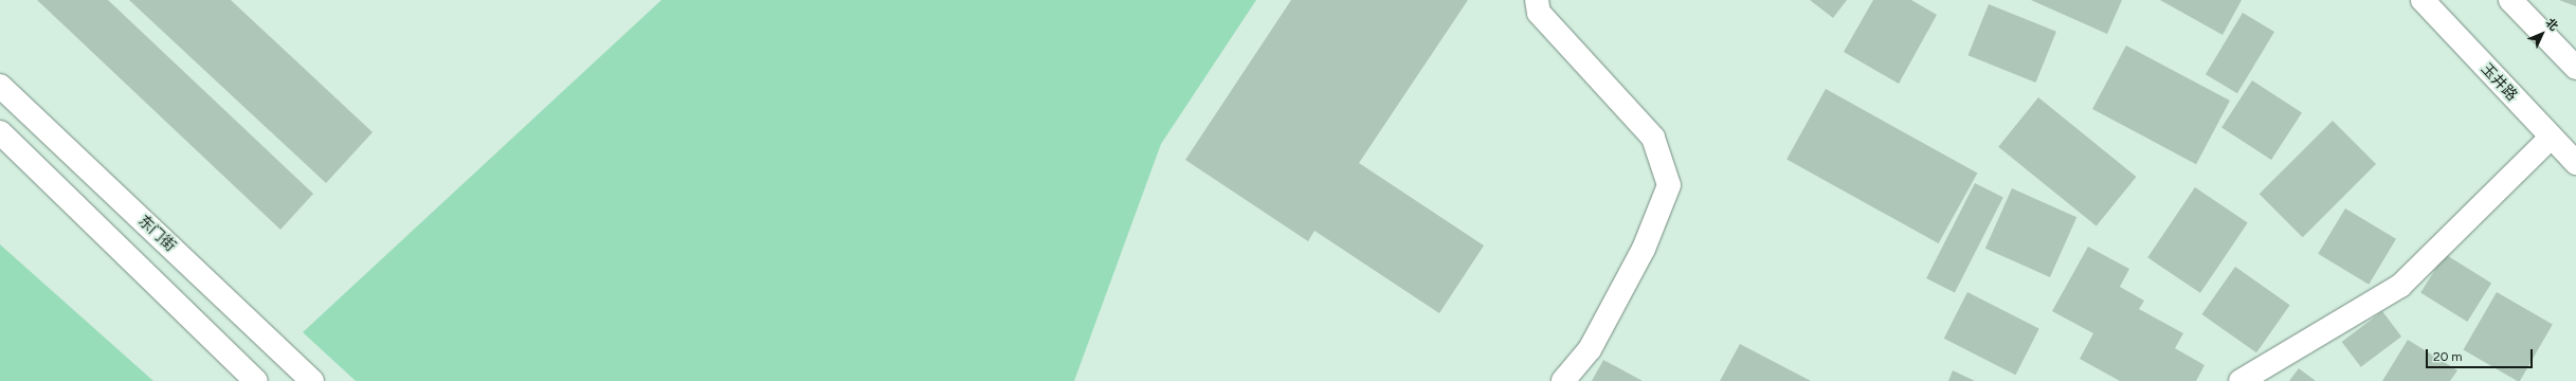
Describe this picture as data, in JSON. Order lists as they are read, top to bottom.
{
  "streets": {
    "street": ["玉井路", "东门街"]
  },
  "scale_bar": "20 m",
  "north": "top right"
}
